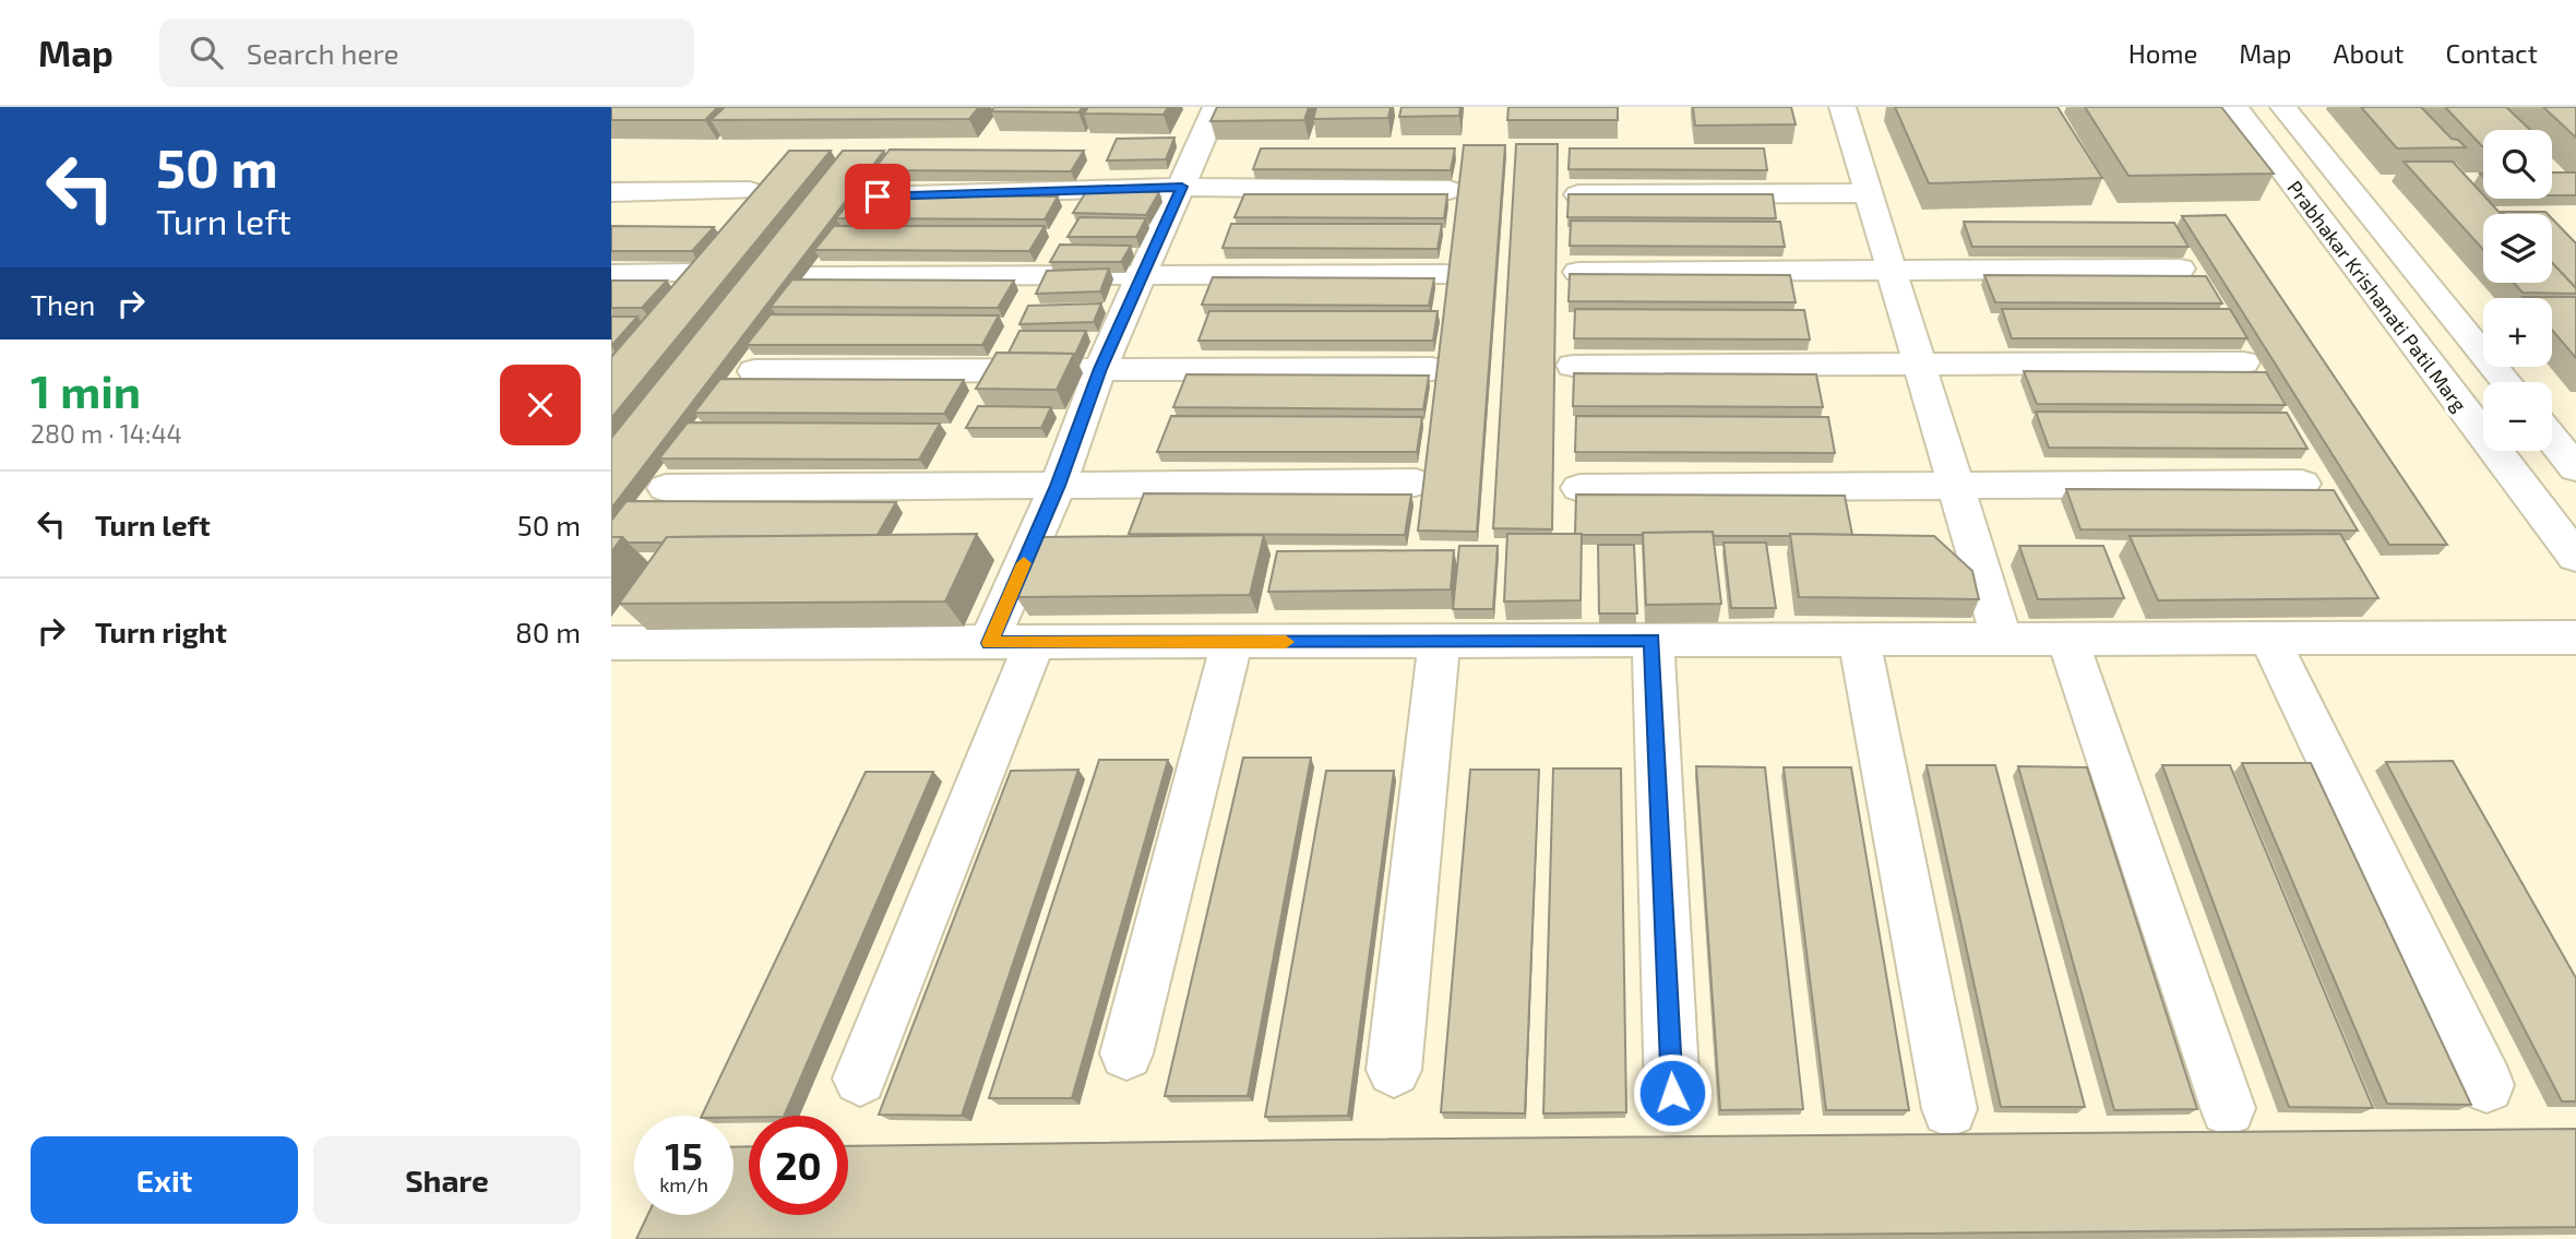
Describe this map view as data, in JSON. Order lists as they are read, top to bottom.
{
  "streets": {
    "street": ["Prabhakar Krishanati Patil Marg"]
  },
  "page": {
    "header": "Map",
    "search": "Search here",
    "nav": [
      "Home",
      "Map",
      "About",
      "Contact"
    ],
    "turn": ["50 m", "Turn left"],
    "map_buttons": ["+", "−"],
    "then": "Then",
    "heading": ["1 min", "280 m · 14:44"],
    "list": [
      {
        "name": "Turn left",
        "value": "50 m"
      },
      {
        "name": "Turn right",
        "value": "80 m"
      }
    ],
    "speed": "15 km/h",
    "limit": "20",
    "buttons": ["Exit", "Share"]
  }
}
